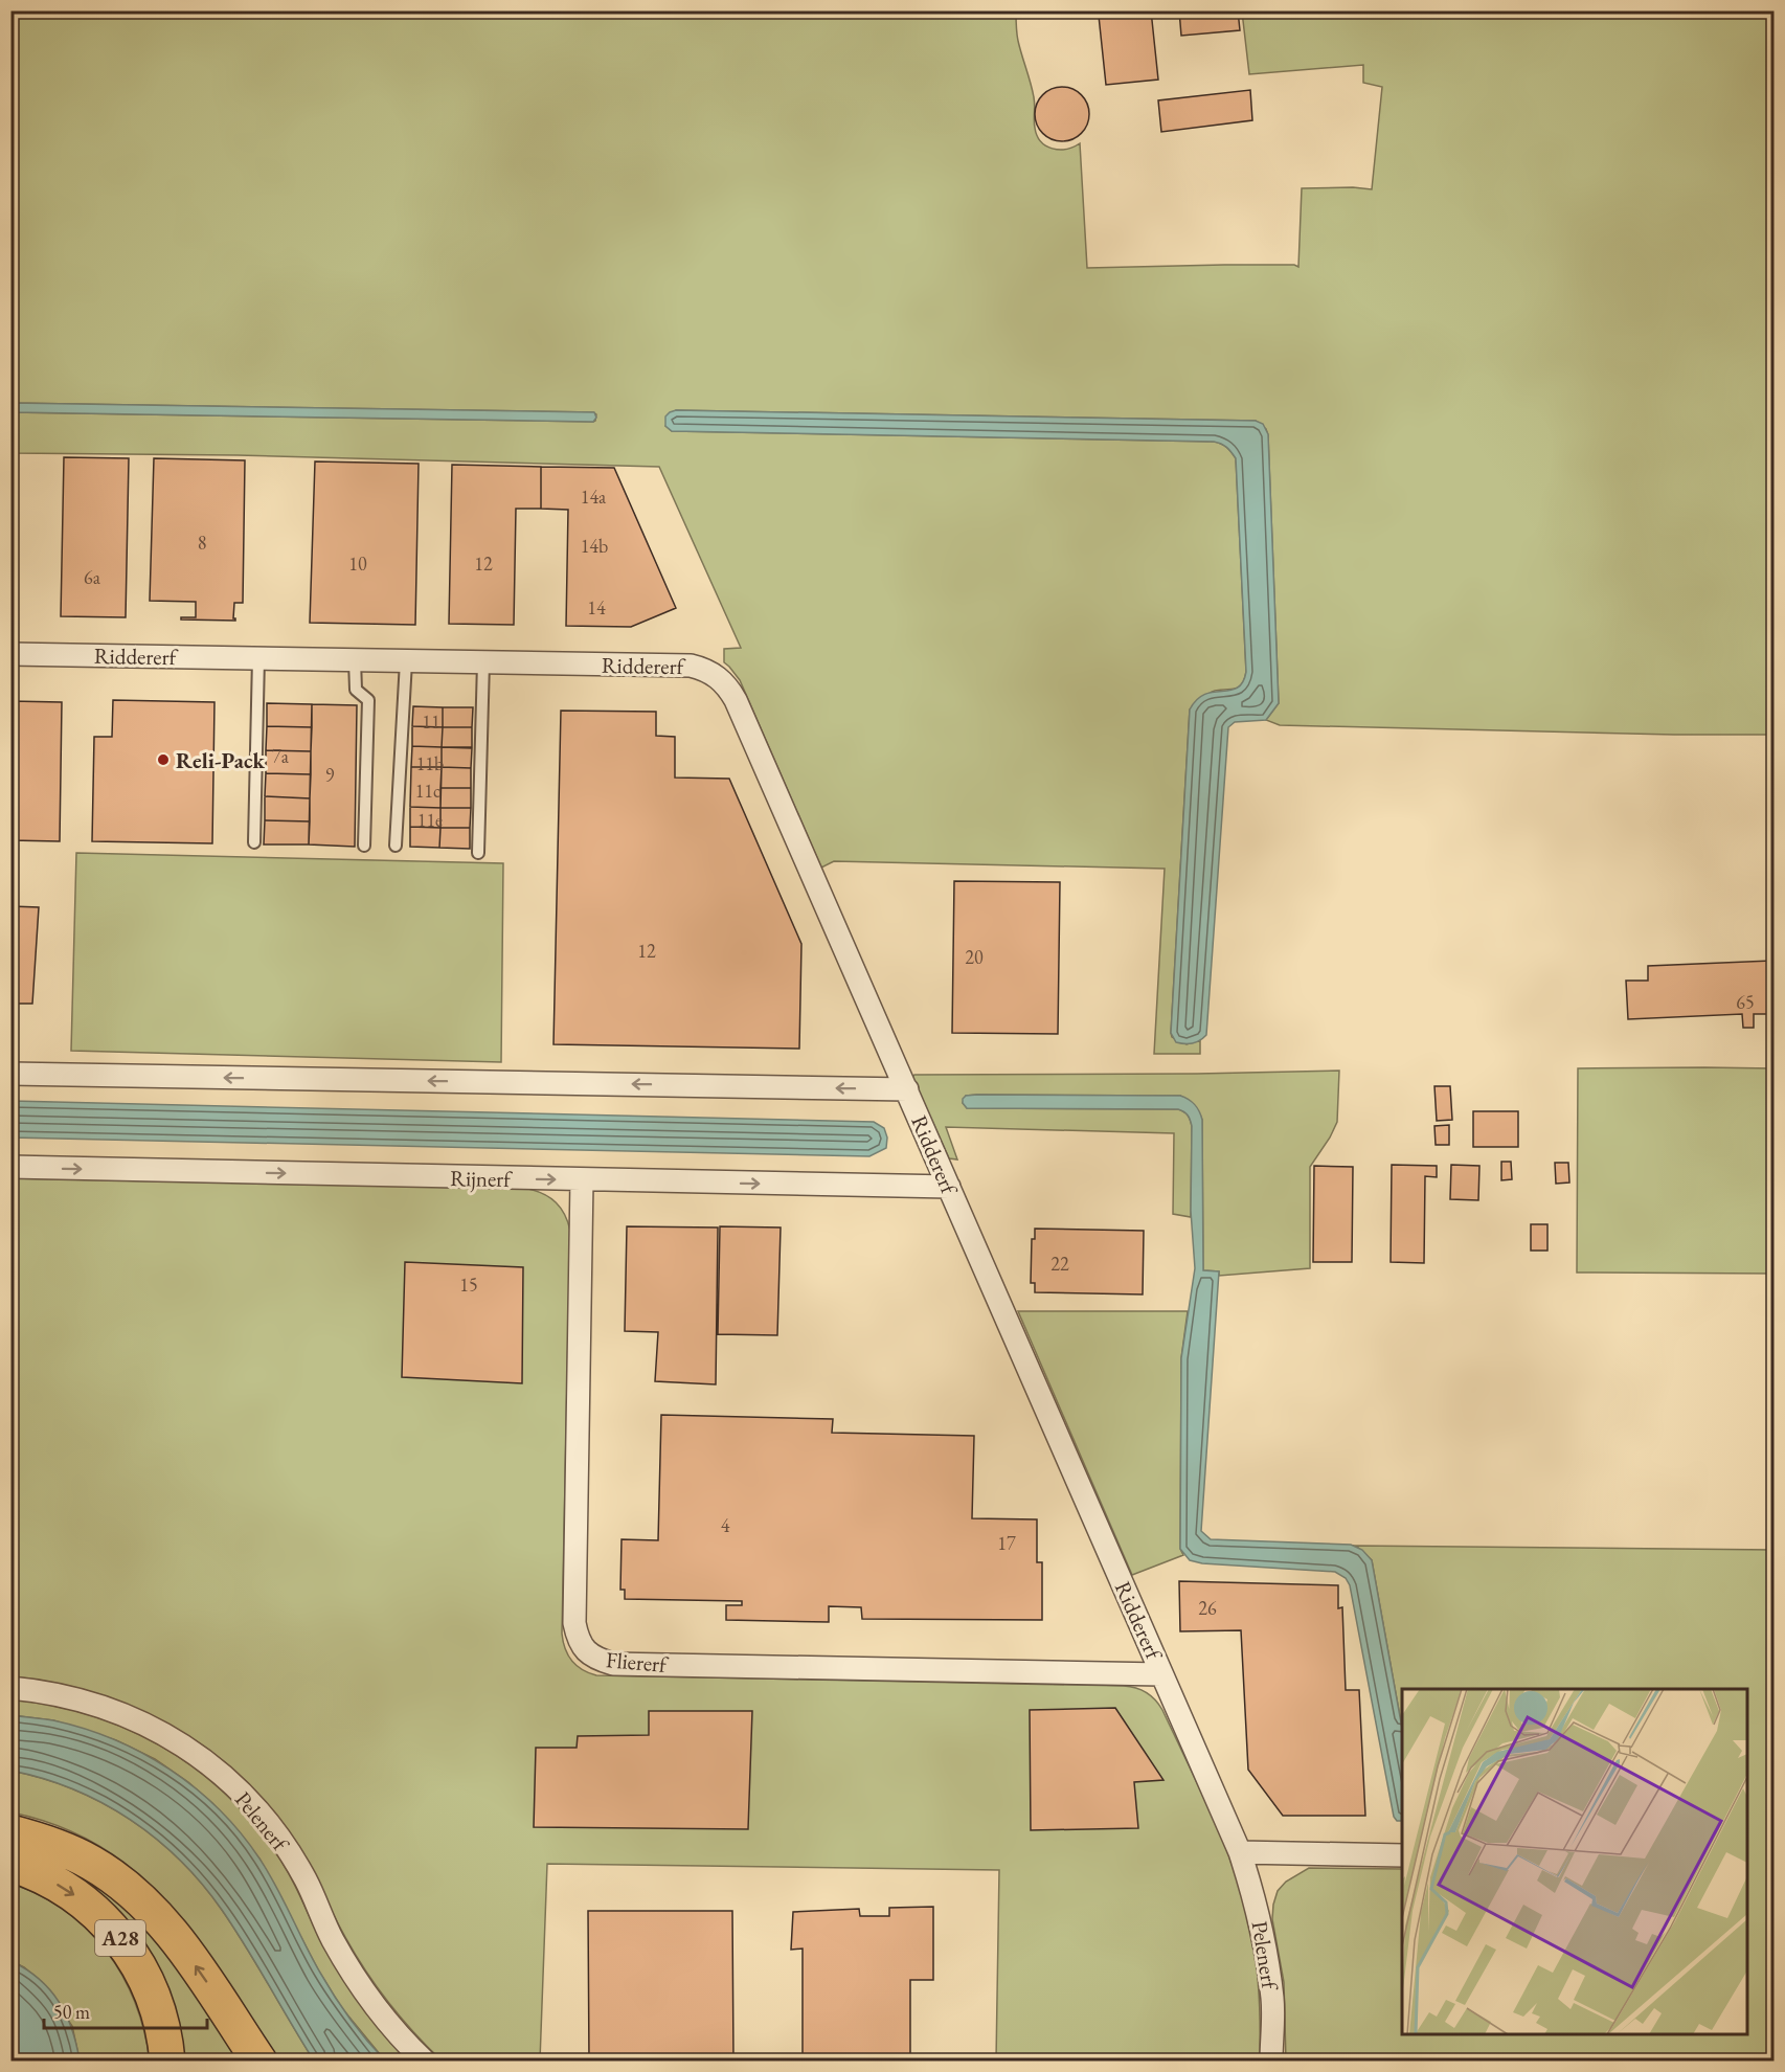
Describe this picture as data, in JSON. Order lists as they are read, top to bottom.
{
  "streets": {
    "highway": ["A28"],
    "street": [
      "Riddererf",
      "Rijnerf",
      "Fliererf",
      "Pelenerf"
    ]
  },
  "crossings": [
    ["Riddererf", "Rijnerf"],
    ["Riddererf", "Fliererf"],
    ["Riddererf", "Pelenerf"],
    ["Rijnerf", "Fliererf"]
  ],
  "places": ["Reli-Pack"],
  "house_numbers": [
    "14a",
    "8",
    "14b",
    "10",
    "12",
    "6a",
    "14",
    "11",
    "7a",
    "11b",
    "9",
    "11c",
    "11e",
    "12",
    "20",
    "65",
    "22",
    "15",
    "4",
    "17",
    "26"
  ],
  "scale_bar": "50 m"
}
